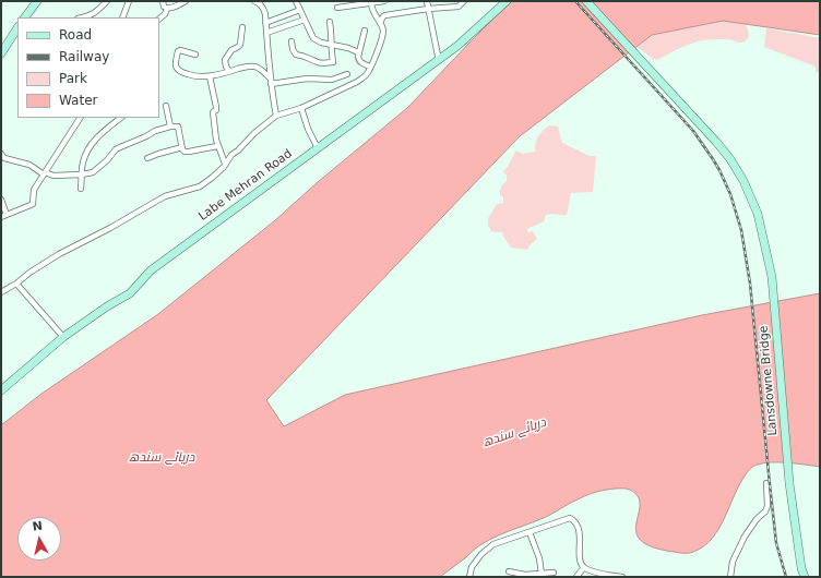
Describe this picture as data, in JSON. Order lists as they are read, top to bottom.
{
  "streets": {
    "main road": ["Labe Mehran Road", "Lansdowne Bridge"]
  },
  "water": ["دریائے سندھ"],
  "legend": [
    "Road",
    "Railway",
    "Park",
    "Water"
  ],
  "north": "top"
}
